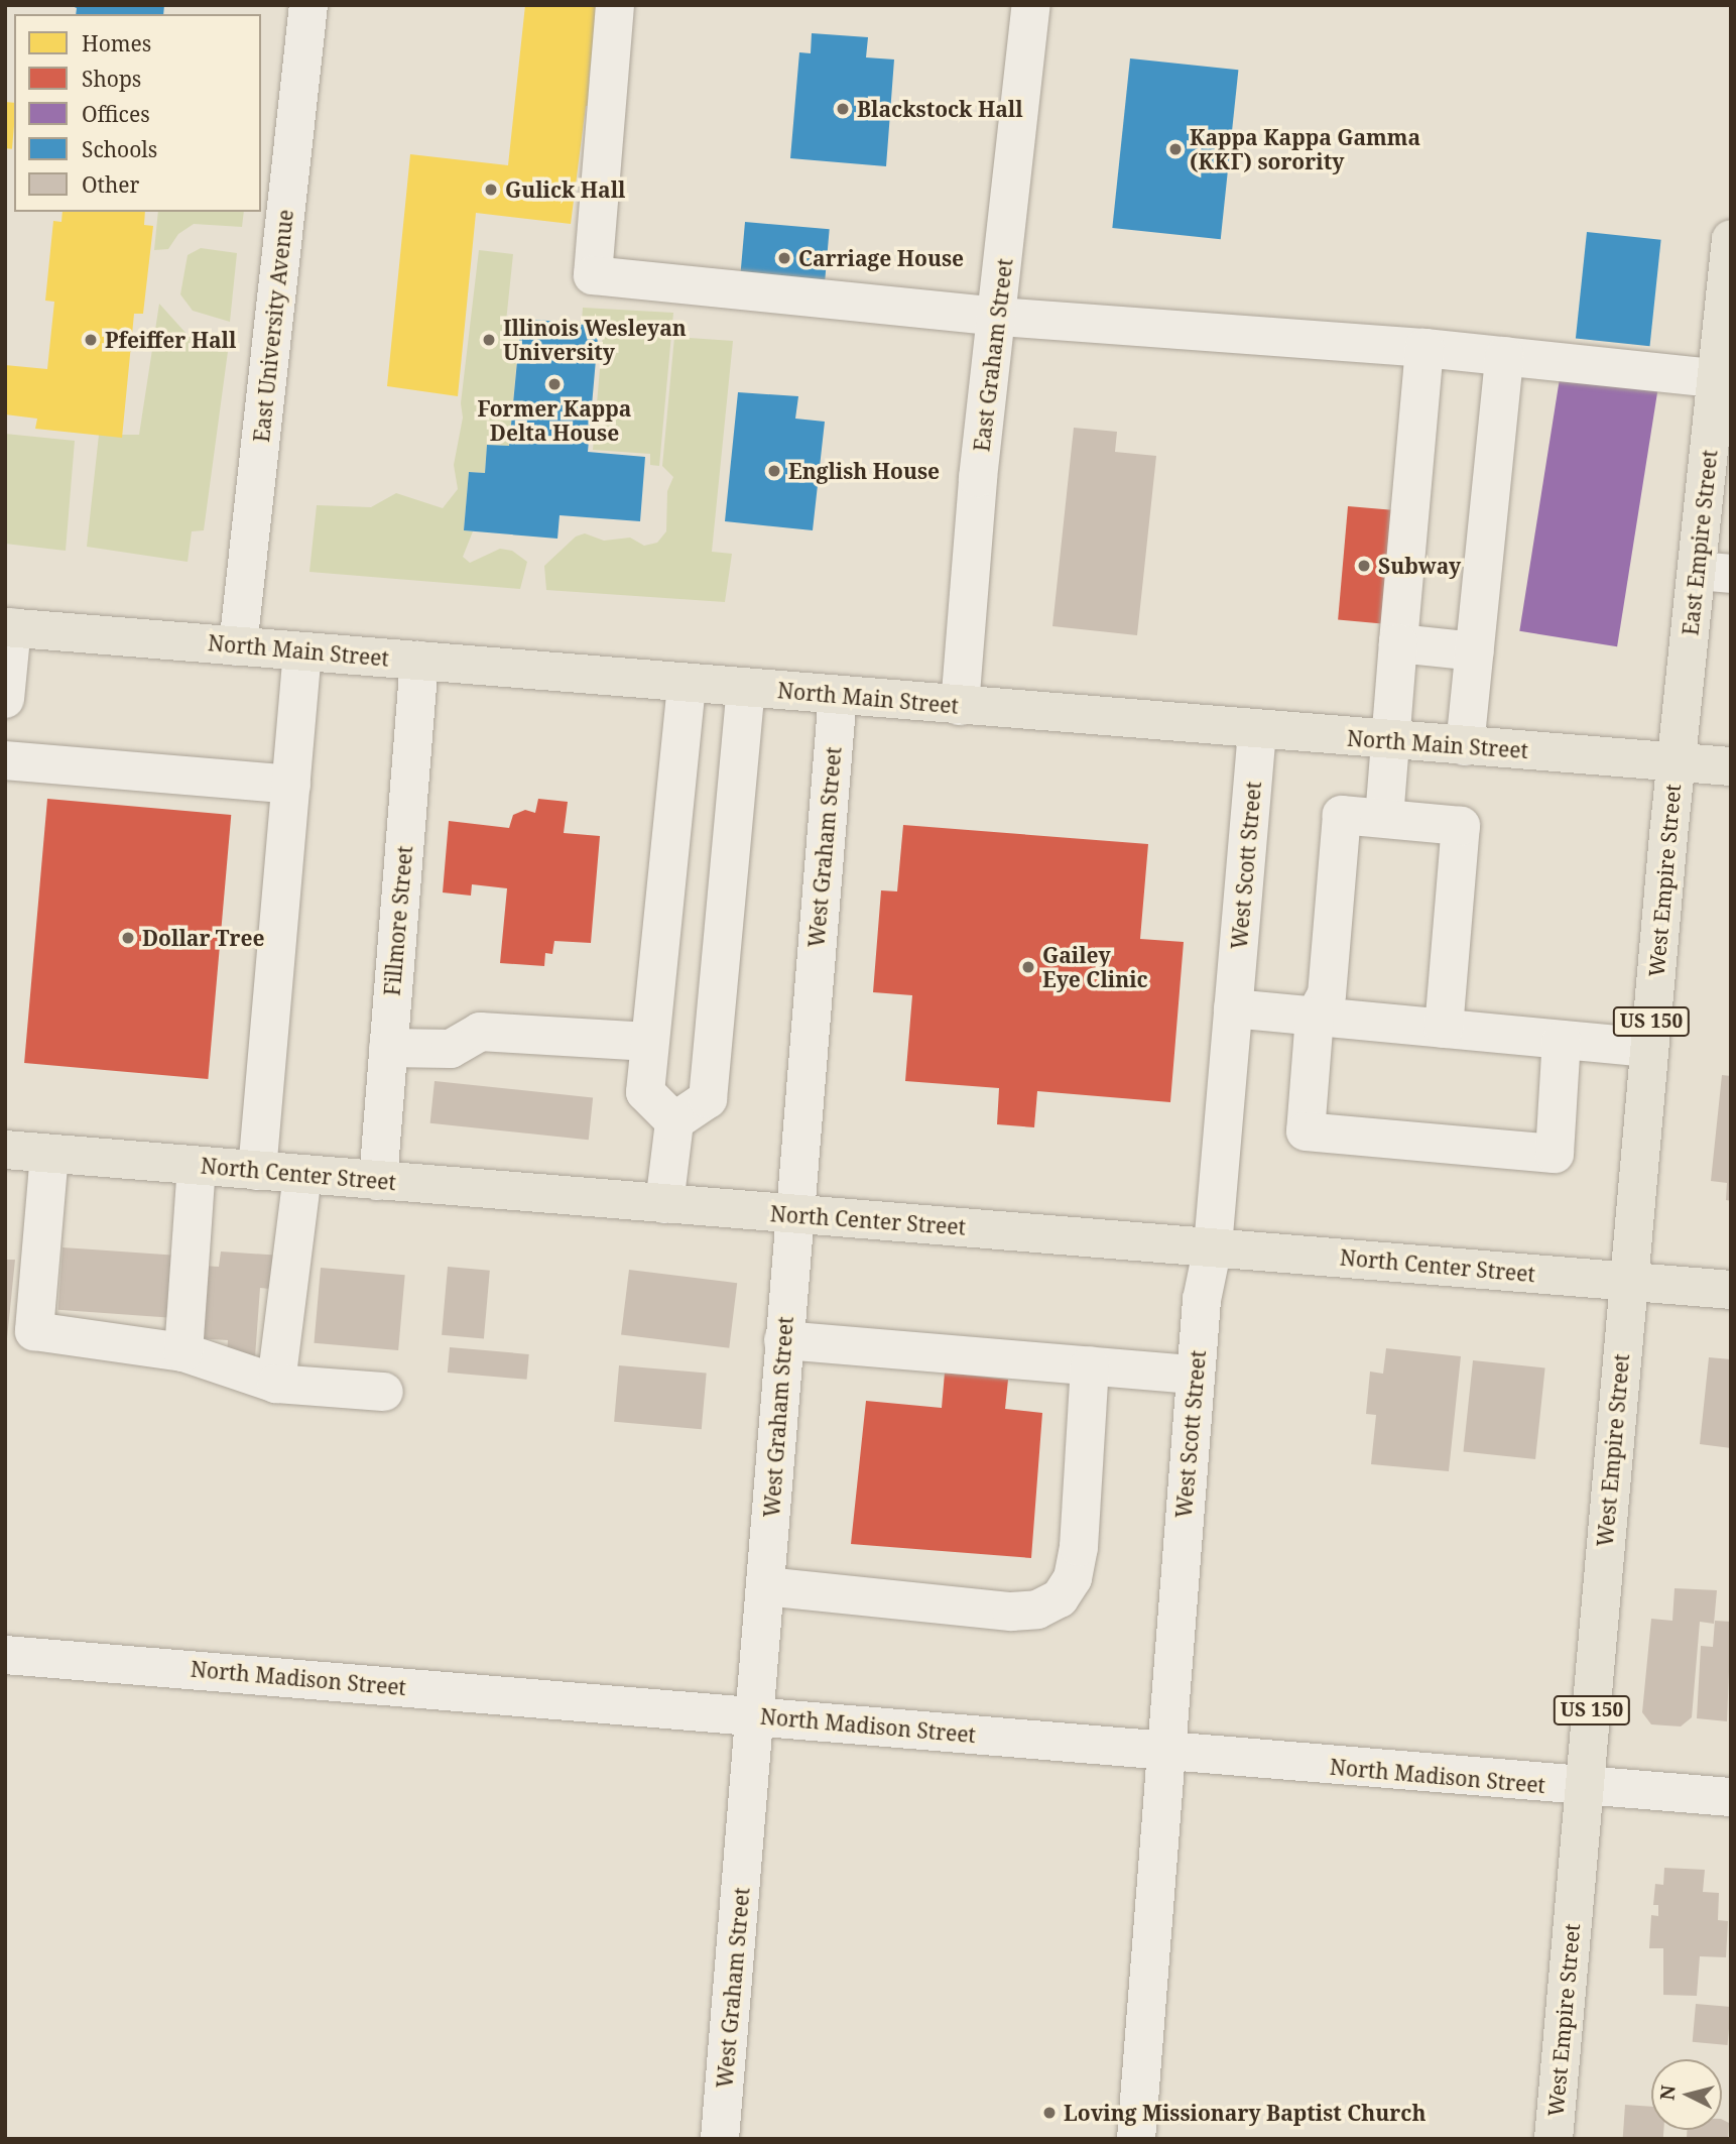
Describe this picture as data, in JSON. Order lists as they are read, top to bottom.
{
  "streets": {
    "main road": [
      "East Empire Street",
      "North Main Street",
      "West Empire Street",
      "US 150",
      "North Center Street"
    ],
    "street": [
      "East University Avenue",
      "East Graham Street",
      "West Graham Street",
      "West Scott Street",
      "Fillmore Street",
      "North Madison Street"
    ]
  },
  "crossings": [
    ["East University Avenue", "North Main Street"],
    ["East Graham Street", "North Main Street"],
    ["East Empire Street", "North Main Street"],
    ["East Empire Street", "West Empire Street"],
    ["North Main Street", "West Graham Street"],
    ["North Main Street", "West Scott Street"],
    ["North Main Street", "West Empire Street"],
    ["North Main Street", "Fillmore Street"],
    ["West Graham Street", "North Center Street"],
    ["West Graham Street", "North Madison Street"],
    ["West Scott Street", "North Center Street"],
    ["West Scott Street", "North Madison Street"],
    ["West Empire Street", "North Center Street"],
    ["West Empire Street", "North Madison Street"],
    ["Fillmore Street", "North Center Street"]
  ],
  "places": [
    "Blackstock Hall",
    "Kappa Kappa Gamma (ΚΚΓ) sorority",
    "Gulick Hall",
    "Carriage House",
    "Pfeiffer Hall",
    "Illinois Wesleyan University",
    "Former Kappa Delta House",
    "English House",
    "Subway",
    "Dollar Tree",
    "Gailey Eye Clinic",
    "Loving Missionary Baptist Church"
  ],
  "legend": [
    "Homes",
    "Shops",
    "Offices",
    "Schools",
    "Other"
  ],
  "north": "left"
}
